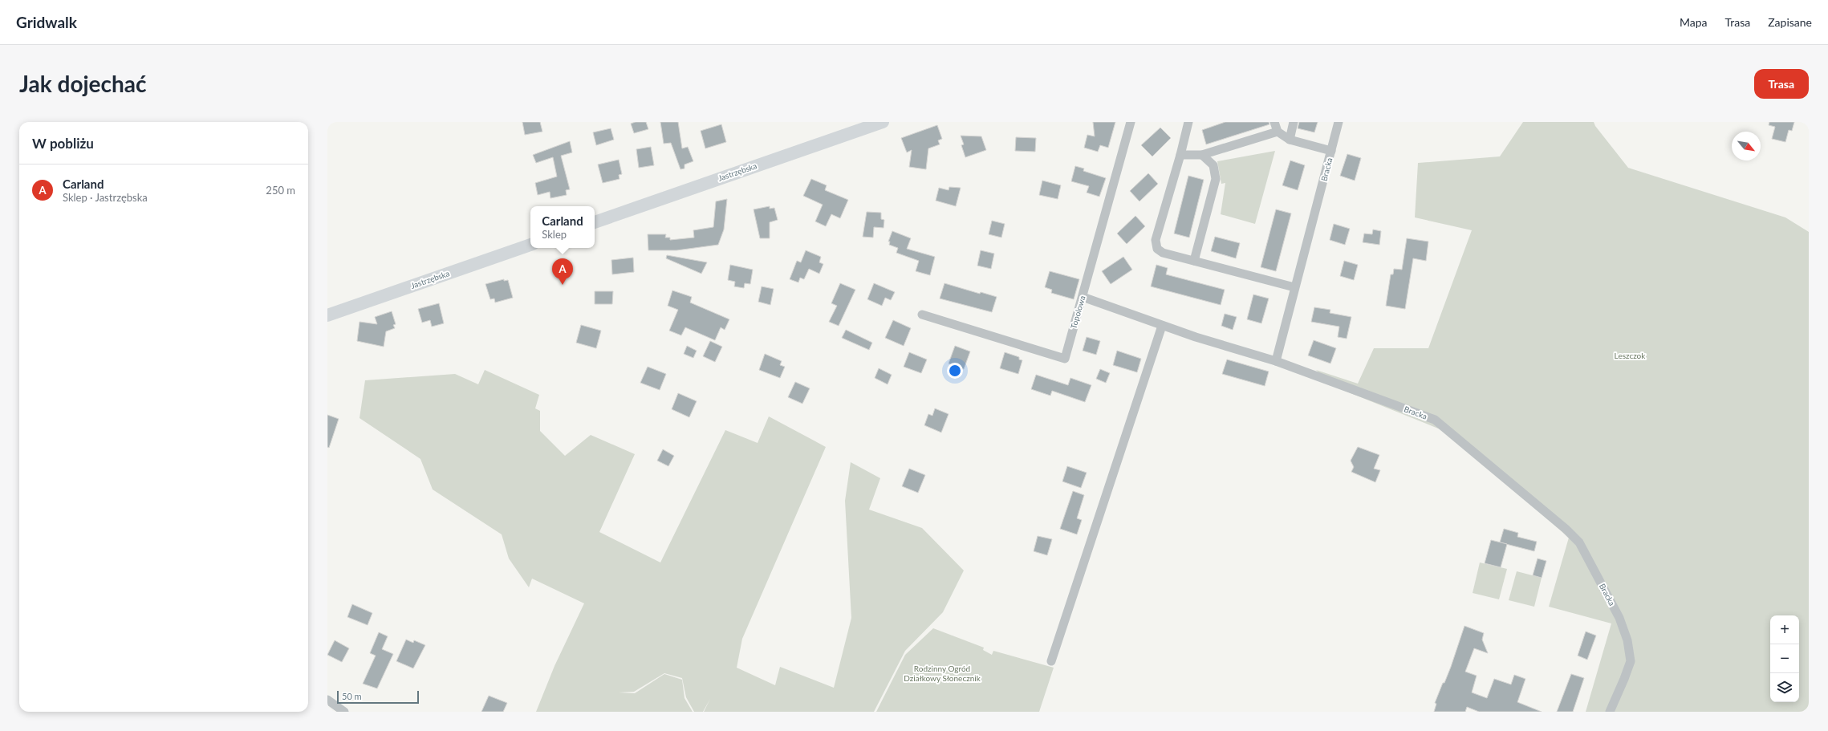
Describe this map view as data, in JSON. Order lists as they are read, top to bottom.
{
  "streets": {
    "main road": ["Jastrzębska"],
    "street": ["Bracka", "Topolowa"]
  },
  "parks": ["Leszczok", "Rodzinny Ogród Działkowy Słonecznik"],
  "scale_bar": "50 m",
  "north": "bottom right",
  "page": {
    "header": "Gridwalk",
    "nav": ["Mapa", "Trasa", "Zapisane"],
    "buttons": "Trasa",
    "title": "Jak dojechać",
    "heading": "W pobliżu",
    "list": [
      {
        "mark": "A",
        "name": "Carland",
        "note": "Sklep · Jastrzębska",
        "value": "250 m"
      }
    ],
    "popup": ["Carland", "Sklep"],
    "pins": "A",
    "map_buttons": ["+", "−"],
    "scale": "50 m"
  }
}
